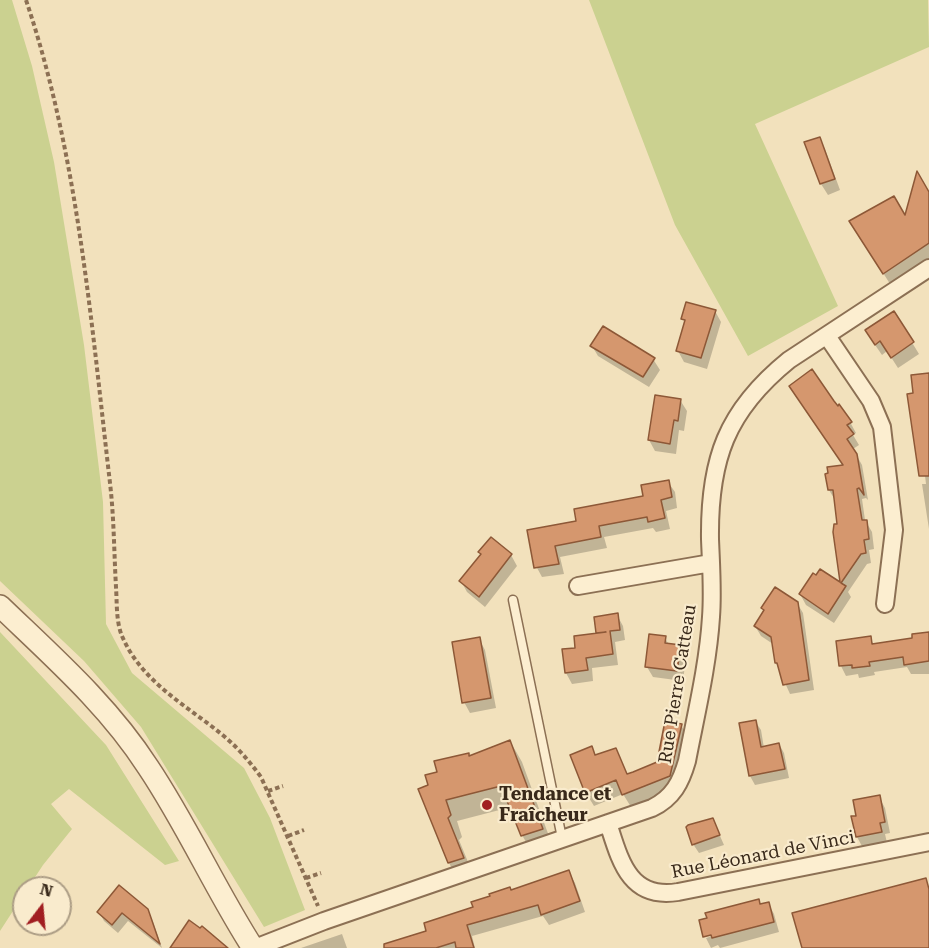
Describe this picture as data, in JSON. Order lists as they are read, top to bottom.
{
  "streets": {
    "street": ["Rue Pierre Catteau", "Rue Léonard de Vinci"]
  },
  "crossings": [
    ["Rue Pierre Catteau", "Rue Léonard de Vinci"]
  ],
  "places": ["Tendance et Fraîcheur"],
  "north": "top"
}
